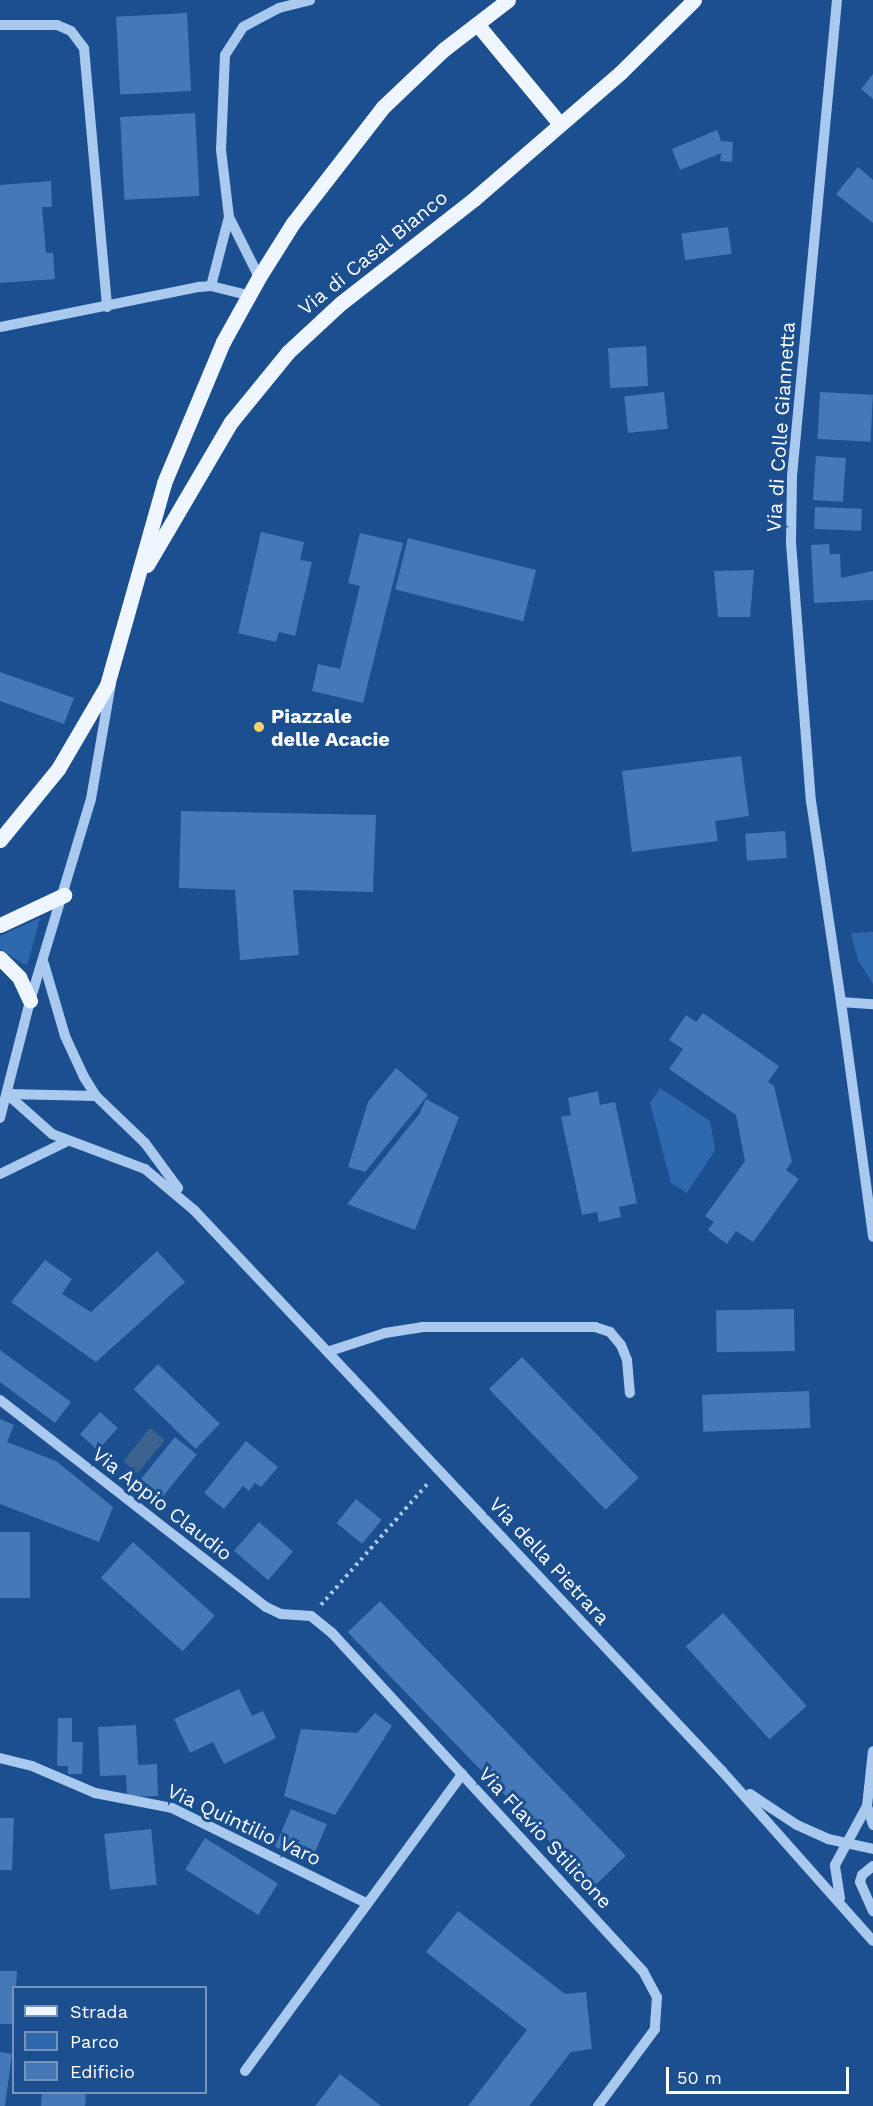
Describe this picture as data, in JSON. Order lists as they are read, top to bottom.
{
  "streets": {
    "main road": ["Via di Casal Bianco"],
    "street": [
      "Via di Colle Giannetta",
      "Via Appio Claudio",
      "Via della Pietrara",
      "Via Quintilio Varo",
      "Via Flavio Stilicone"
    ]
  },
  "crossings": [
    ["Via Appio Claudio", "Via Flavio Stilicone"]
  ],
  "places": ["Piazzale delle Acacie"],
  "legend": ["Strada", "Parco", "Edificio"],
  "scale_bar": "50 m"
}
